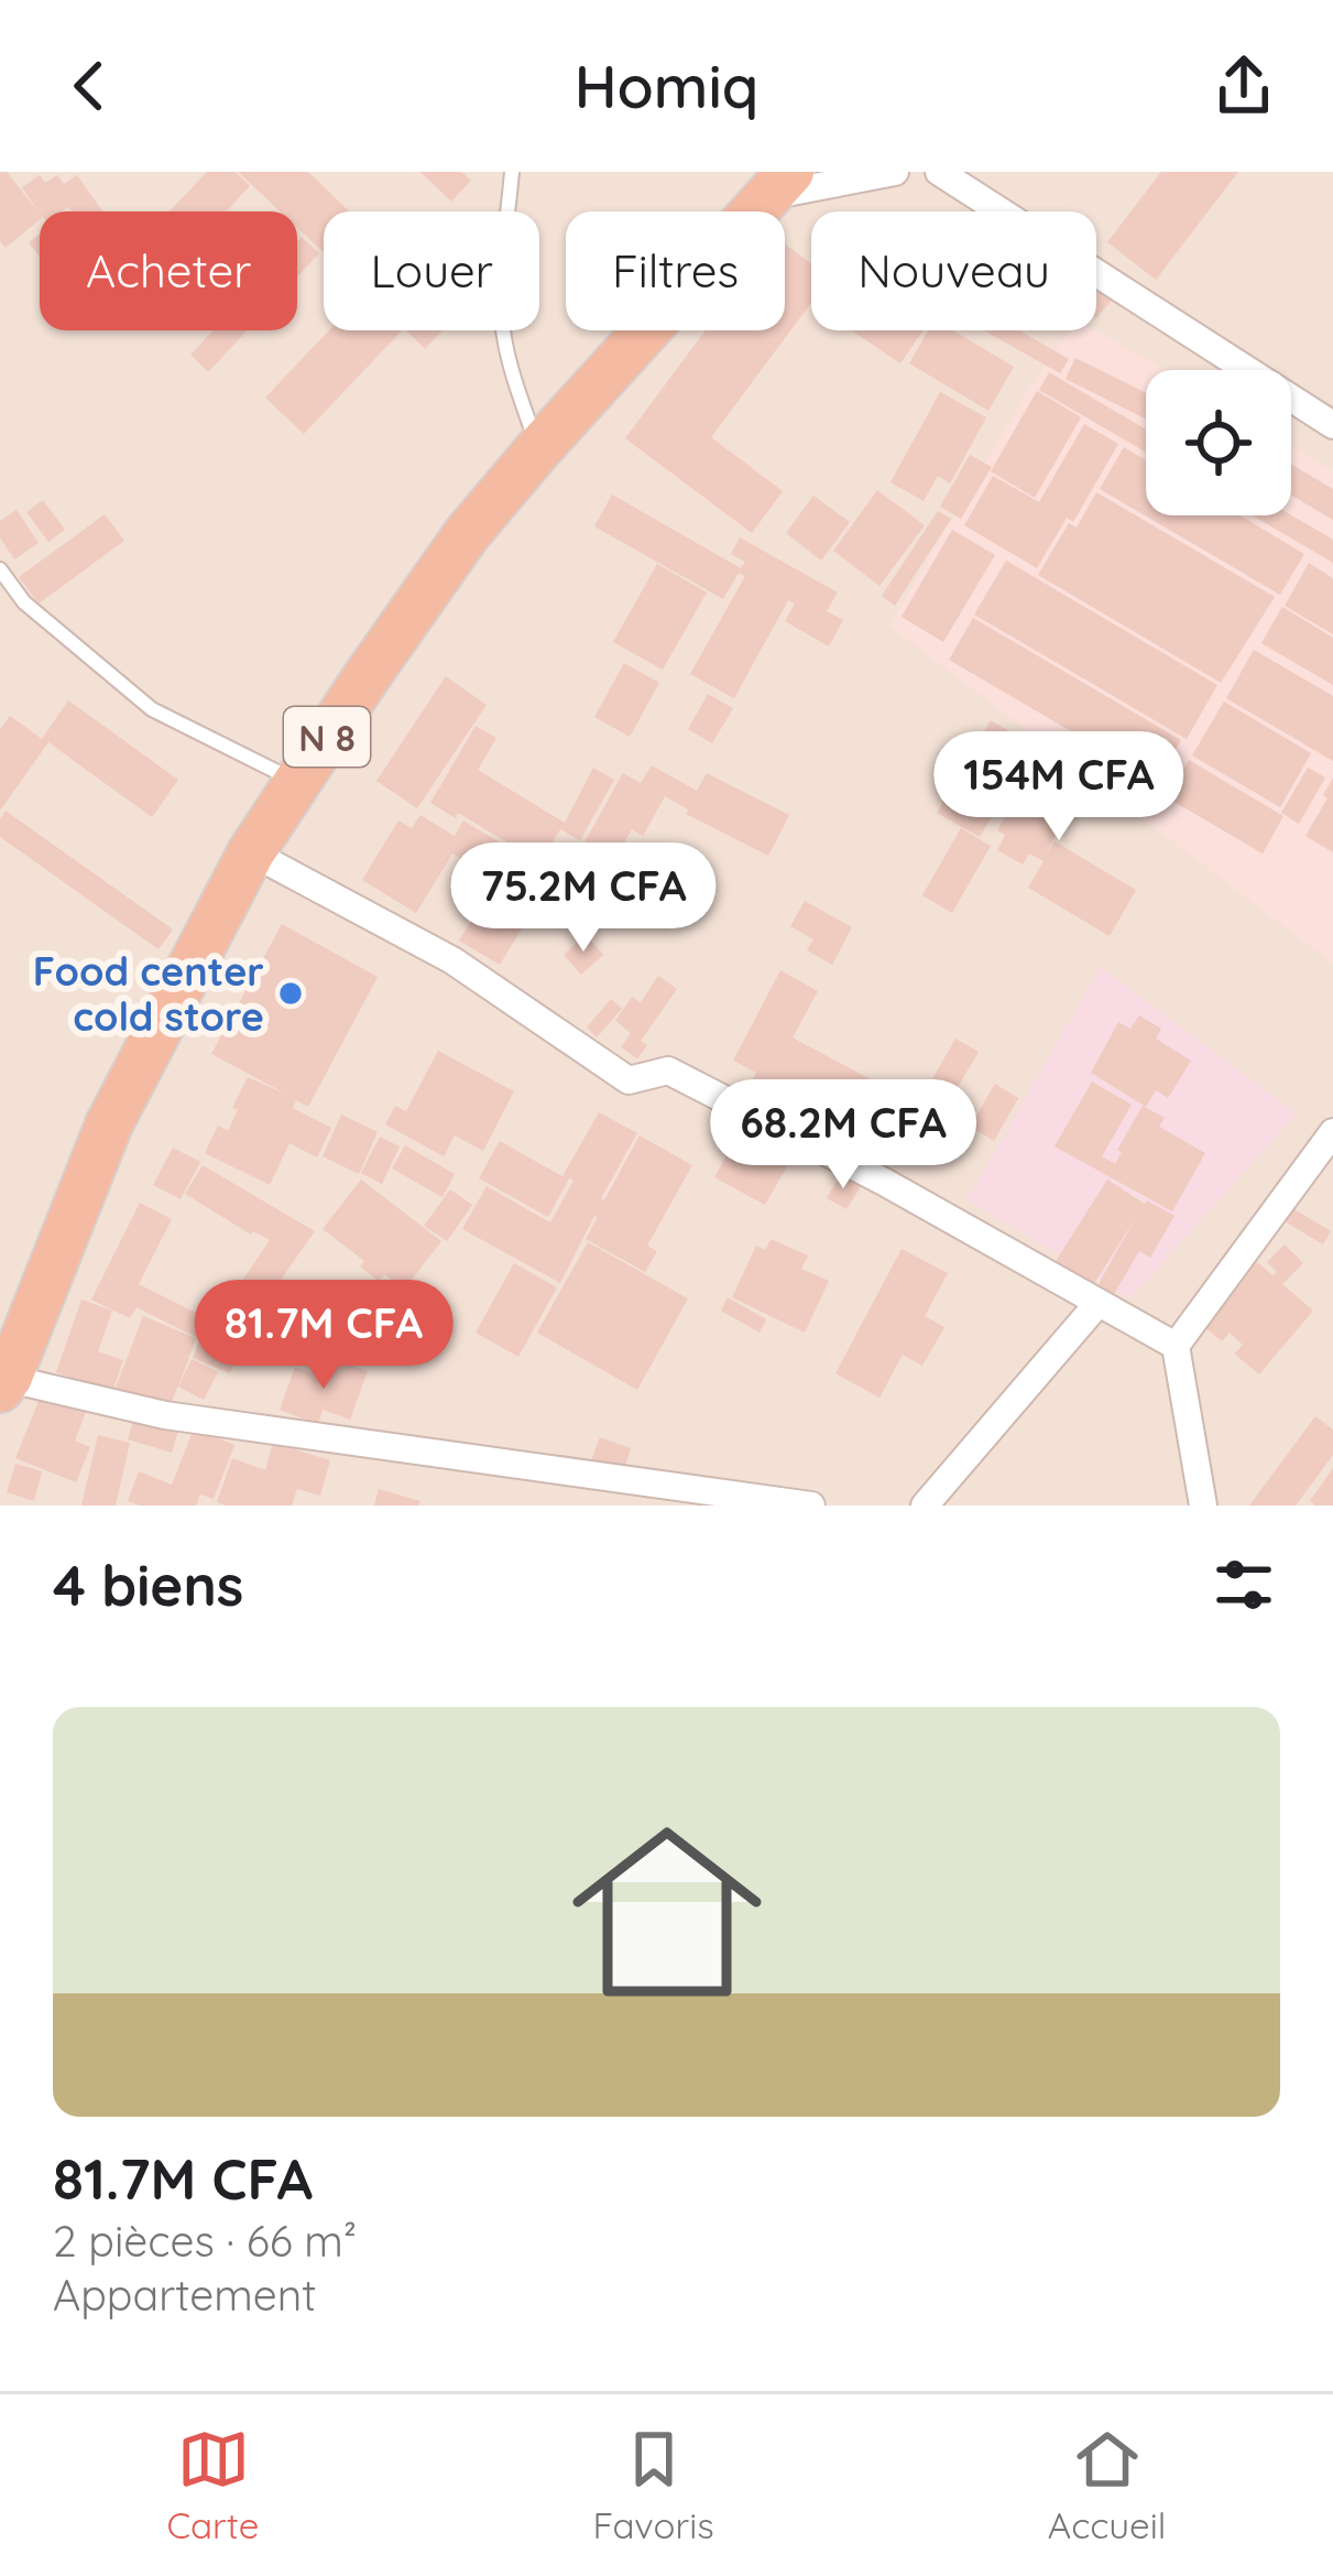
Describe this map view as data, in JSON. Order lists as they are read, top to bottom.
{
  "streets": {
    "highway": ["N 8"]
  },
  "places": ["Food center cold store"],
  "page": {
    "header": "Homiq",
    "chip": [
      "Acheter",
      "Louer",
      "Filtres",
      "Nouveau"
    ],
    "price": [
      "154M CFA",
      "75.2M CFA",
      "68.2M CFA",
      "81.7M CFA"
    ],
    "heading": "4 biens",
    "list": [
      {
        "name": "81.7M CFA",
        "note": "2 pièces · 66 m² · Appartement"
      }
    ],
    "tabs": ["Carte", "Favoris", "Accueil"]
  }
}
